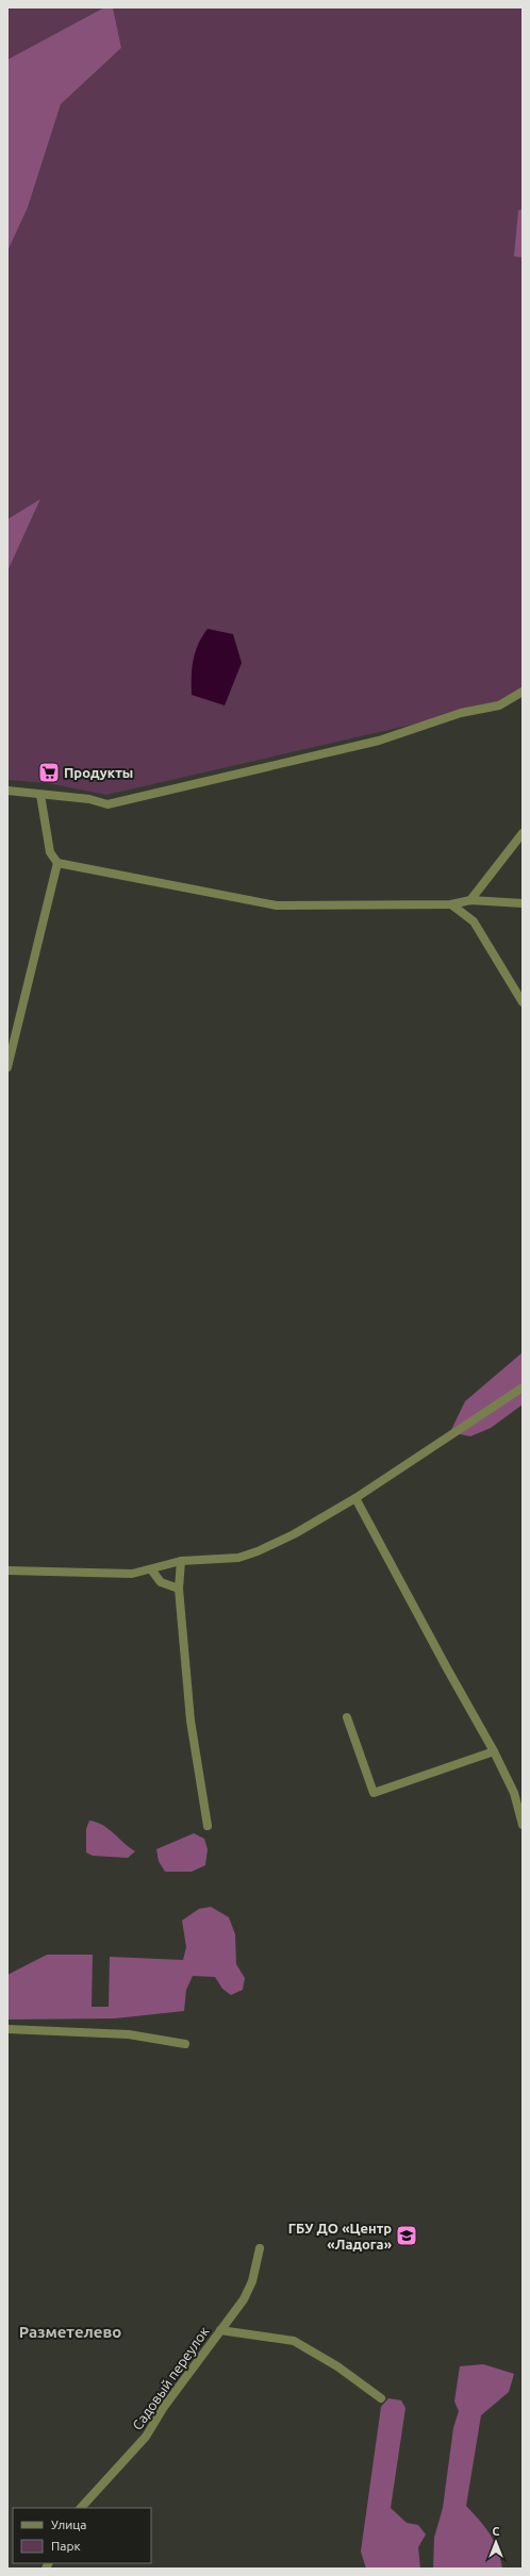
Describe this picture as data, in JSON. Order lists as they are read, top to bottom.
{
  "streets": {
    "street": ["Садовый переулок"]
  },
  "districts": ["Разметелево"],
  "places": {
    "supermarket": ["Продукты"],
    "school or university": ["ГБУ ДО «Центр «Ладога»"]
  },
  "legend": ["Улица", "Парк"],
  "north": "top"
}
